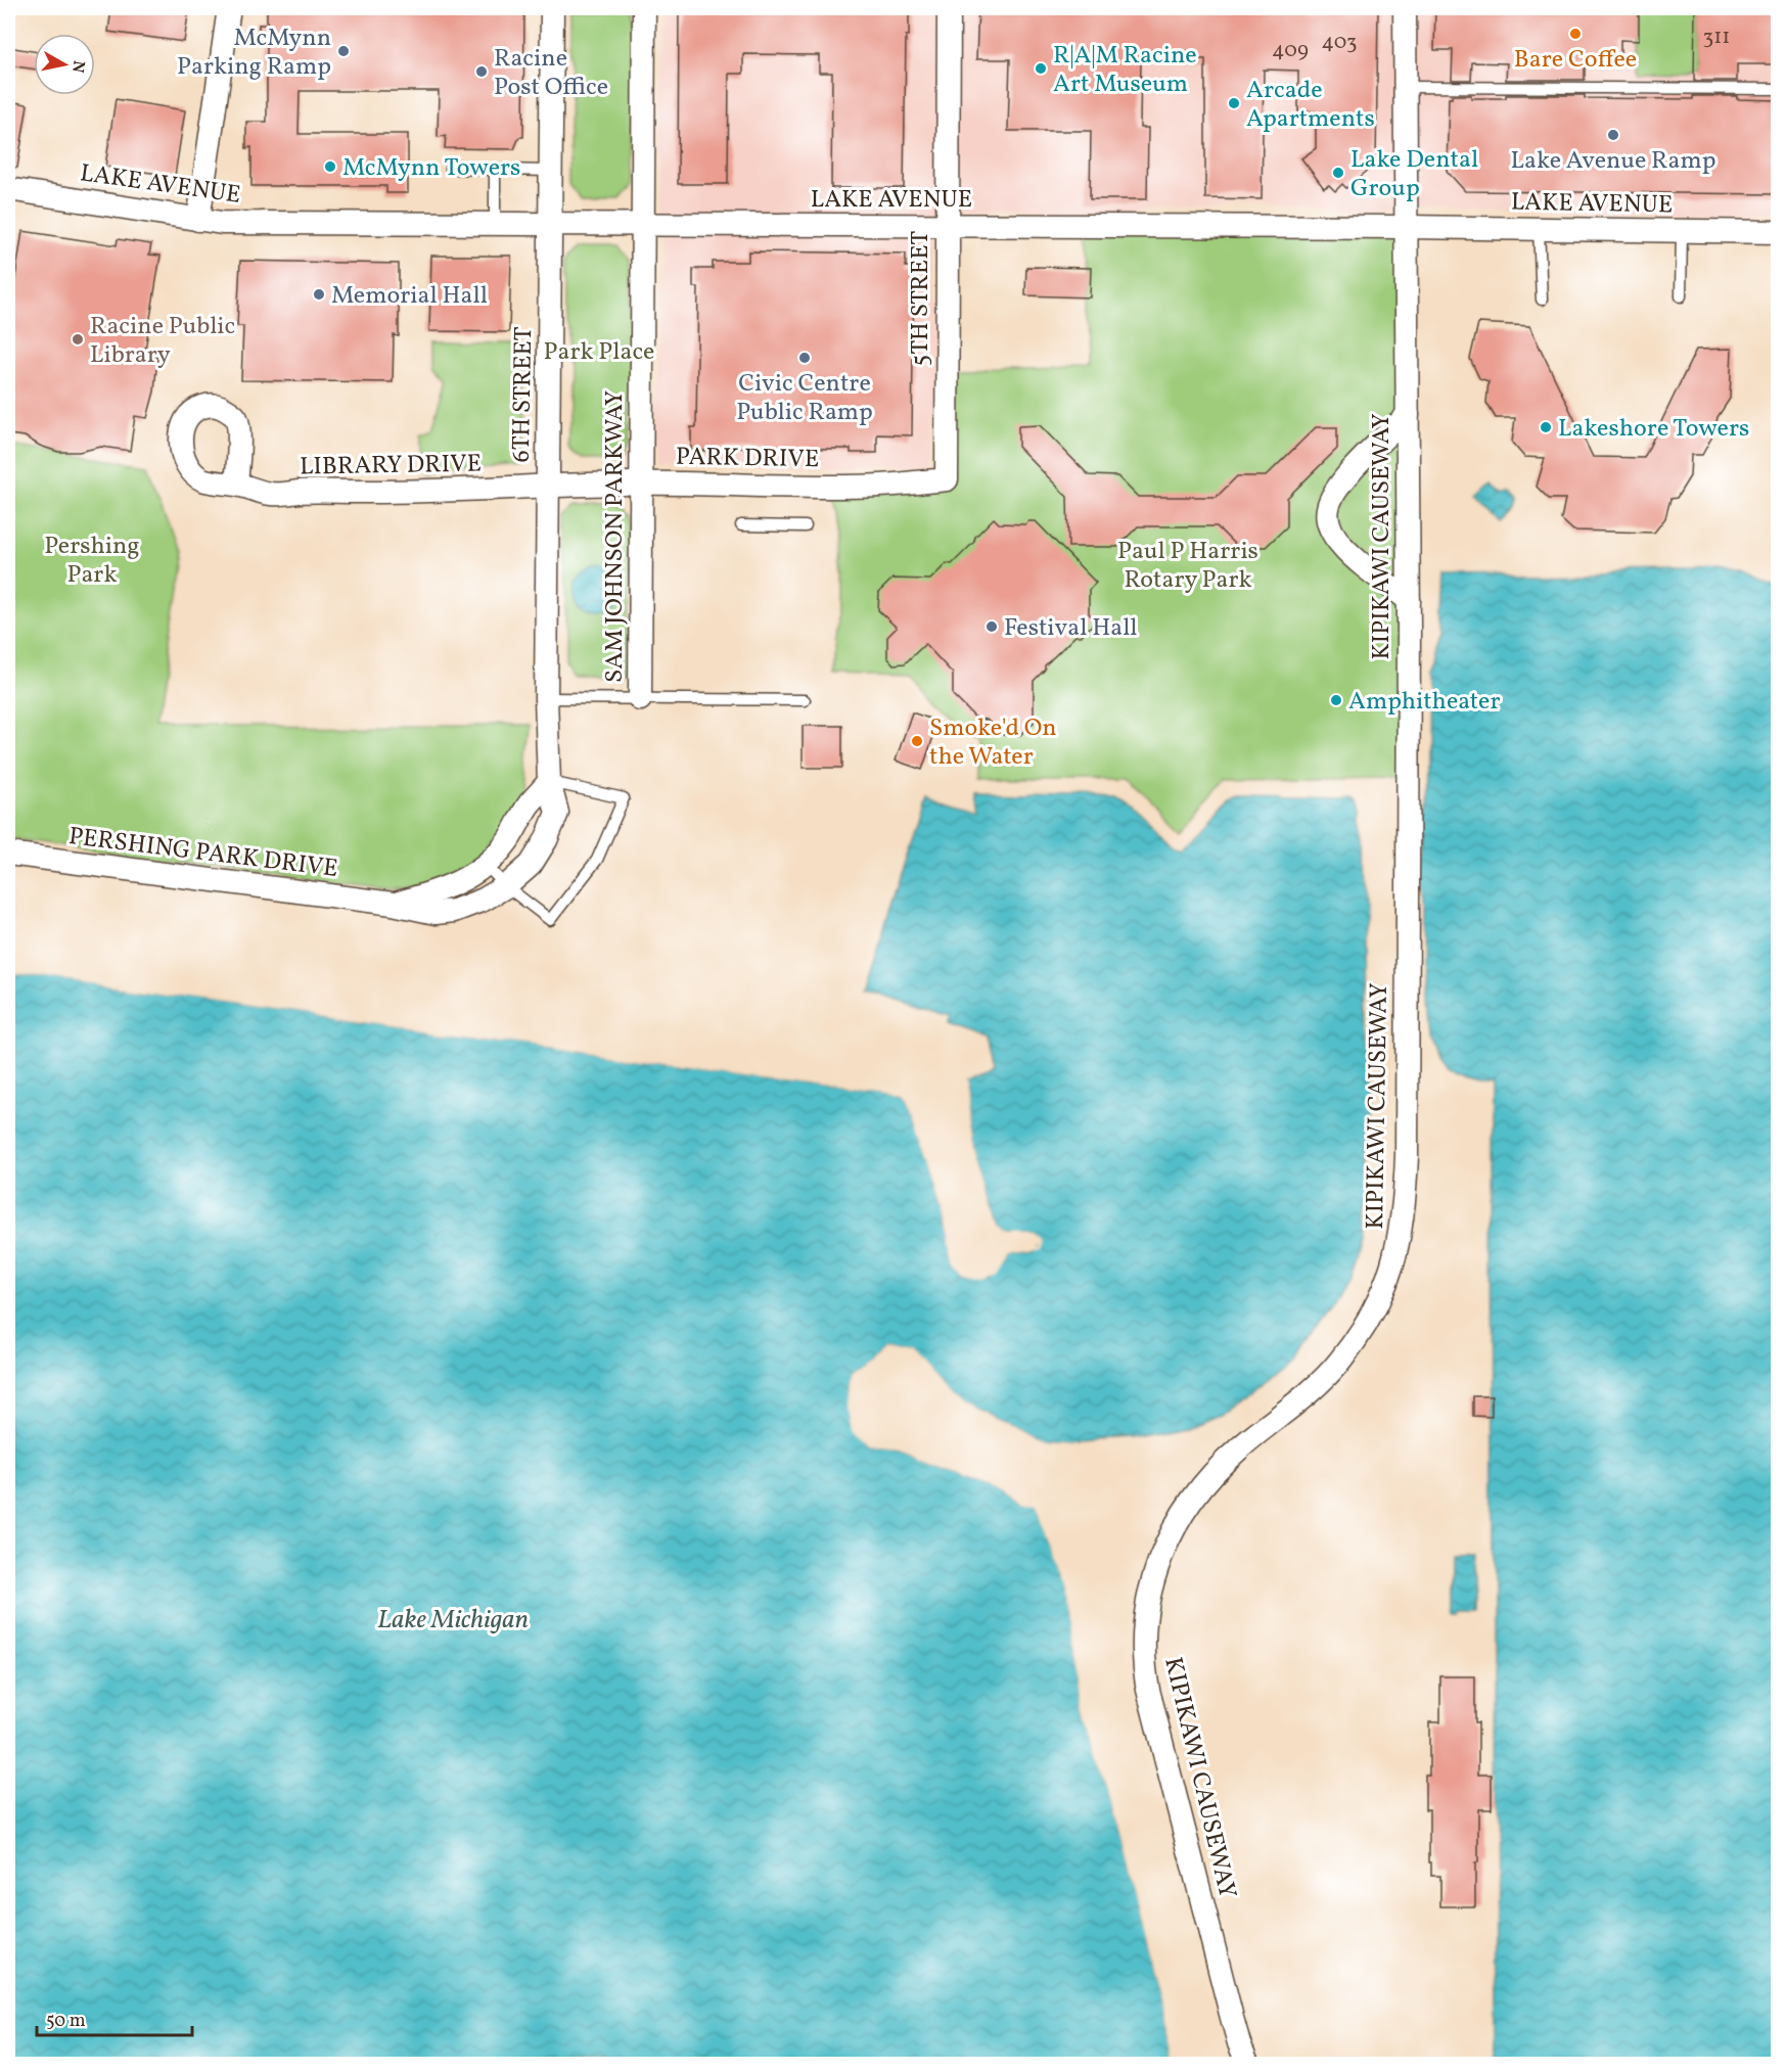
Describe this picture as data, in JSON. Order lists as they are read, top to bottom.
{
  "streets": {
    "street": [
      "LAKE AVENUE",
      "5TH STREET",
      "6TH STREET",
      "PARK DRIVE",
      "LIBRARY DRIVE",
      "SAM JOHNSON PARKWAY",
      "KIPIKAWI CAUSEWAY",
      "PERSHING PARK DRIVE"
    ]
  },
  "crossings": [
    ["LAKE AVENUE", "5TH STREET"],
    ["LAKE AVENUE", "6TH STREET"],
    ["LAKE AVENUE", "SAM JOHNSON PARKWAY"],
    ["LAKE AVENUE", "KIPIKAWI CAUSEWAY"],
    ["5TH STREET", "PARK DRIVE"],
    ["6TH STREET", "PARK DRIVE"],
    ["6TH STREET", "LIBRARY DRIVE"],
    ["6TH STREET", "PERSHING PARK DRIVE"],
    ["PARK DRIVE", "LIBRARY DRIVE"],
    ["PARK DRIVE", "SAM JOHNSON PARKWAY"]
  ],
  "water": ["Lake Michigan"],
  "parks": ["Park Place", "Pershing Park", "Paul P Harris Rotary Park"],
  "places": [
    "Bare Coffee",
    "McMynn Parking Ramp",
    "R|A|M Racine Art Museum",
    "Racine Post Office",
    "Arcade Apartments",
    "Lake Avenue Ramp",
    "McMynn Towers",
    "Lake Dental Group",
    "Memorial Hall",
    "Racine Public Library",
    "Civic Centre Public Ramp",
    "Lakeshore Towers",
    "Festival Hall",
    "Amphitheater",
    "Smoke'd On the Water"
  ],
  "house_numbers": ["311", "403", "409"],
  "scale_bar": "50 m",
  "north": "right"
}
